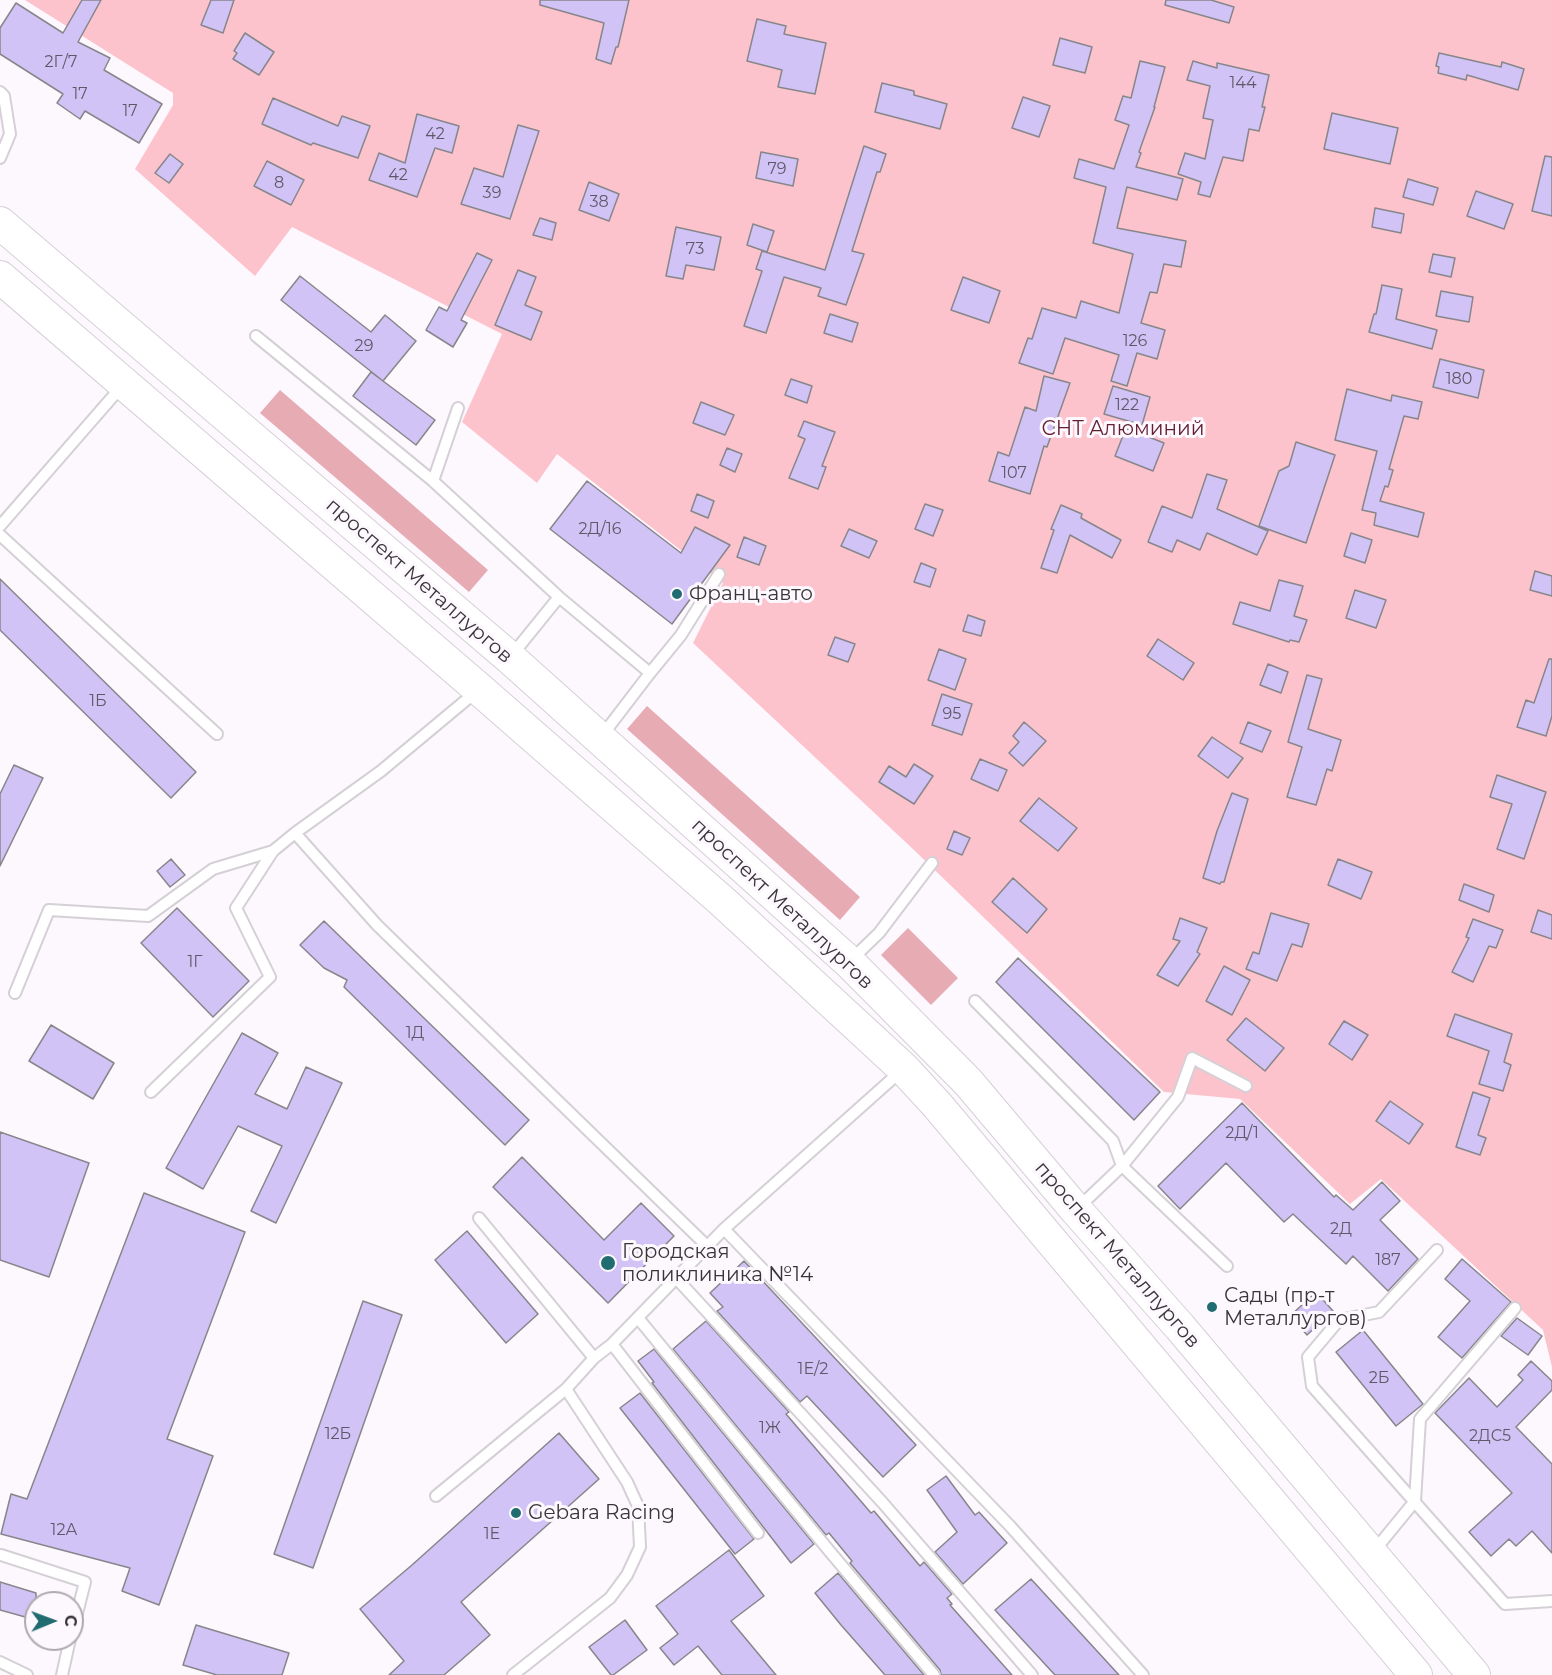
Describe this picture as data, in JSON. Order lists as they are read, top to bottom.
{
  "streets": {
    "main road": ["проспект Металлургов"]
  },
  "parks": ["СНТ Алюминий"],
  "places": [
    "Франц-авто",
    "Городская поликлиника №14",
    "Сады (пр-т Металлургов)",
    "Gebara Racing"
  ],
  "house_numbers": [
    "2Г/7",
    "144",
    "17",
    "17",
    "42",
    "79",
    "42",
    "8",
    "39",
    "38",
    "73",
    "126",
    "29",
    "180",
    "122",
    "107",
    "2Д/16",
    "1Б",
    "95",
    "1Г",
    "1Д",
    "2Д/1",
    "2Д",
    "187",
    "1Е/2",
    "2Б",
    "1Ж",
    "12Б",
    "2ДС5",
    "12А",
    "1Е"
  ],
  "north": "right"
}
